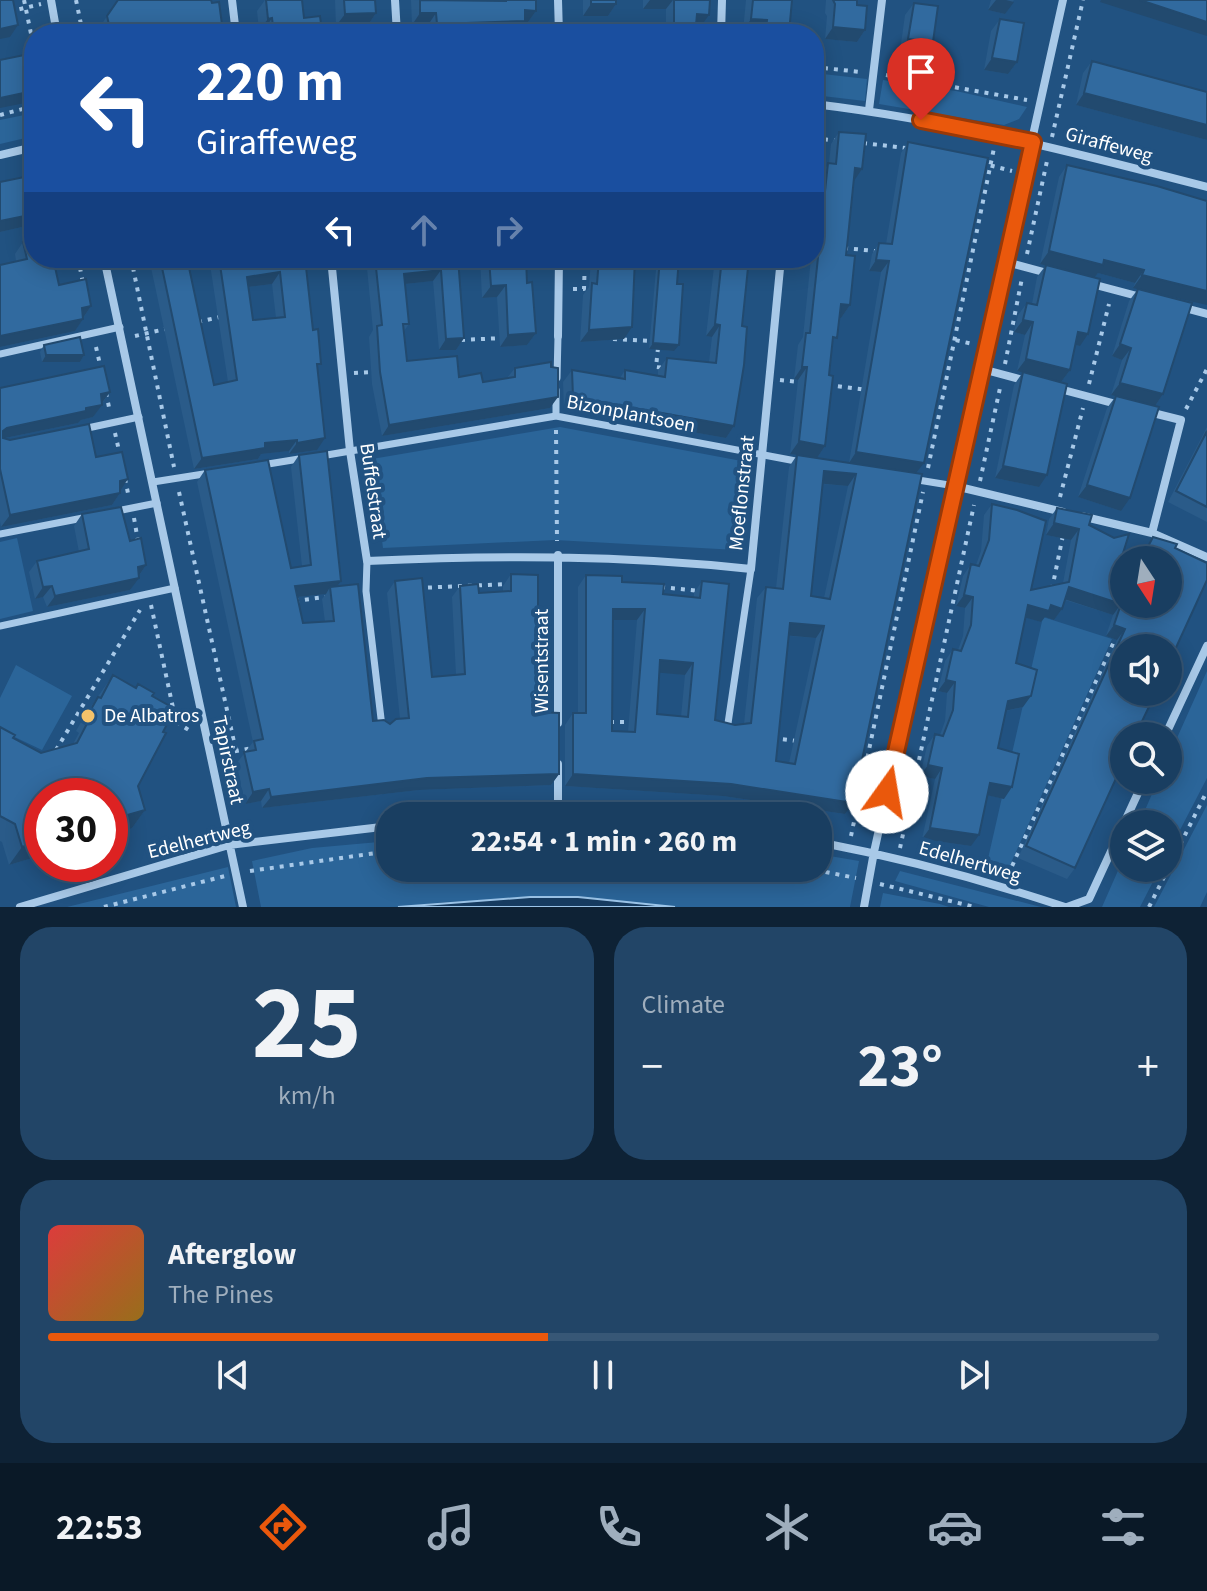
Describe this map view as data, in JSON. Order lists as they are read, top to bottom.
{
  "streets": {
    "street": [
      "Giraffeweg",
      "Bizonplantsoen",
      "Buffelstraat",
      "Moeflonstraat",
      "Wisentstraat",
      "Tapirstraat",
      "Edelhertweg"
    ]
  },
  "crossings": [
    ["Bizonplantsoen", "Buffelstraat"],
    ["Bizonplantsoen", "Moeflonstraat"],
    ["Tapirstraat", "Edelhertweg"]
  ],
  "places": ["De Albatros"],
  "north": "bottom",
  "page": {
    "turn": ["220 m", "Giraffeweg"],
    "limit": "30",
    "trip": "22:54 · 1 min · 260 m",
    "tile": [
      ["25", "km/h"],
      "Climate"
    ],
    "heat": ["−", "23°", "+"],
    "song": ["Afterglow", "The Pines"],
    "tabs": "22:53"
  }
}
